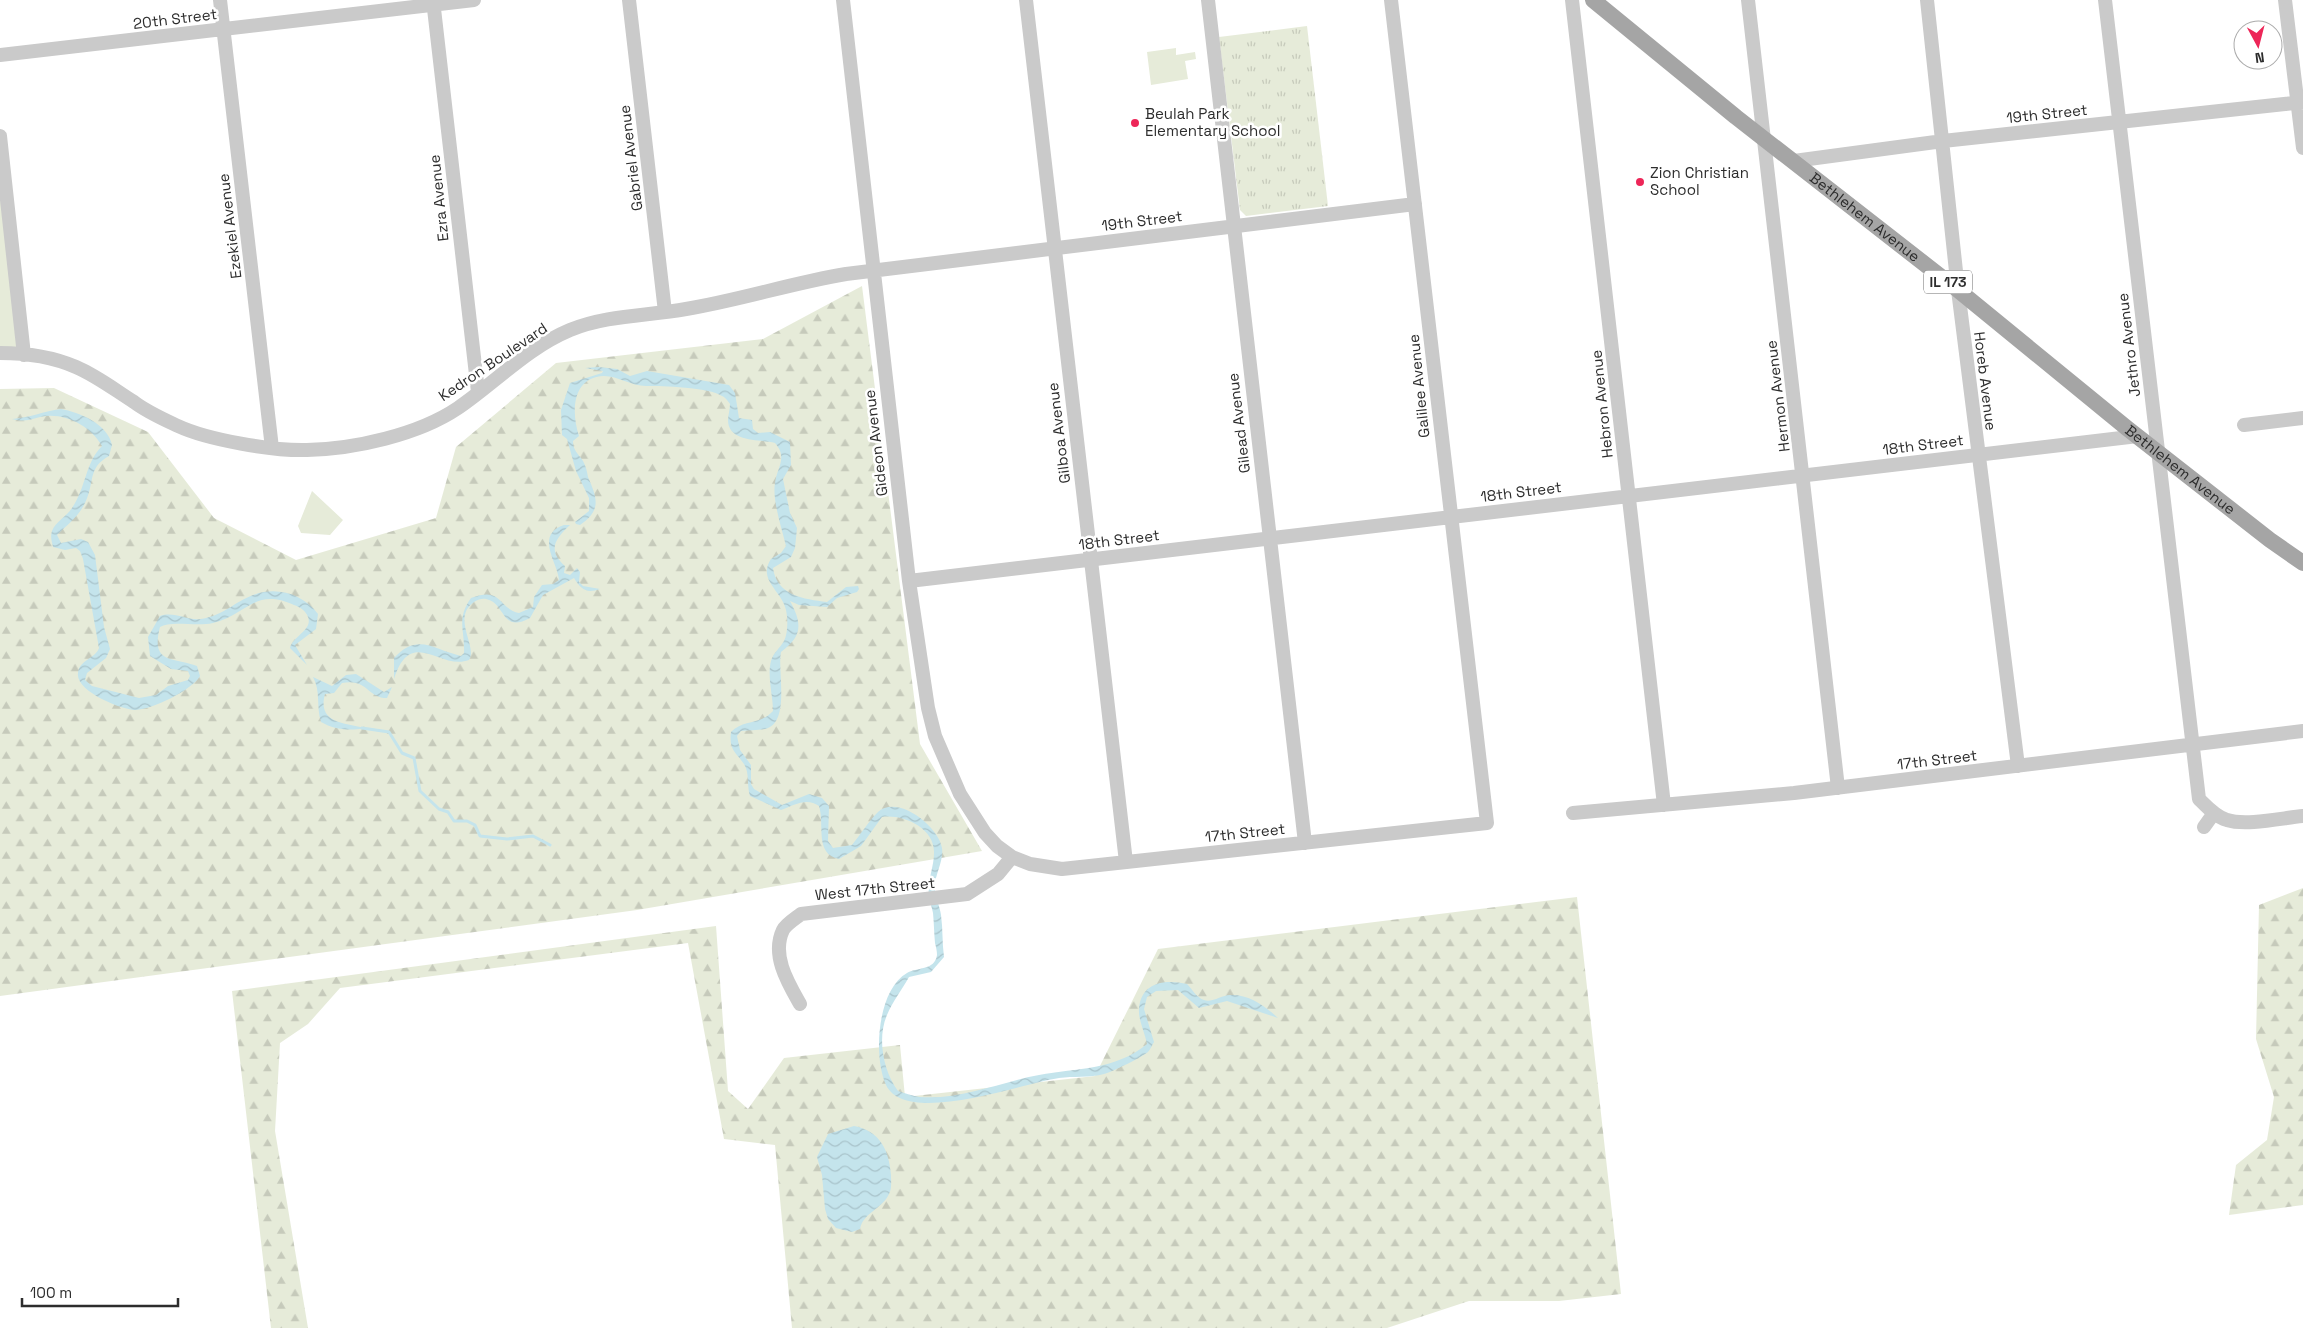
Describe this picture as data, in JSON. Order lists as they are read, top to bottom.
{
  "streets": {
    "main road": ["Bethlehem Avenue", "IL 173"],
    "street": [
      "20th Street",
      "19th Street",
      "Gabriel Avenue",
      "Ezra Avenue",
      "Ezekiel Avenue",
      "Jethro Avenue",
      "Kedron Boulevard",
      "Horeb Avenue",
      "Galilee Avenue",
      "Hermon Avenue",
      "Hebron Avenue",
      "Gilead Avenue",
      "Gilboa Avenue",
      "Gideon Avenue",
      "18th Street",
      "17th Street",
      "West 17th Street"
    ]
  },
  "crossings": [
    ["20th Street", "Ezra Avenue"],
    ["20th Street", "Ezekiel Avenue"],
    ["19th Street", "Bethlehem Avenue"],
    ["19th Street", "Jethro Avenue"],
    ["19th Street", "Kedron Boulevard"],
    ["19th Street", "Horeb Avenue"],
    ["19th Street", "Galilee Avenue"],
    ["19th Street", "Gilead Avenue"],
    ["19th Street", "Gilboa Avenue"],
    ["19th Street", "Gideon Avenue"],
    ["Gabriel Avenue", "Kedron Boulevard"],
    ["Ezra Avenue", "Kedron Boulevard"],
    ["Bethlehem Avenue", "Jethro Avenue"],
    ["Bethlehem Avenue", "Horeb Avenue"],
    ["Bethlehem Avenue", "Hermon Avenue"],
    ["Bethlehem Avenue", "18th Street"],
    ["Ezekiel Avenue", "Kedron Boulevard"],
    ["Jethro Avenue", "17th Street"],
    ["Kedron Boulevard", "Gideon Avenue"],
    ["Horeb Avenue", "18th Street"],
    ["Horeb Avenue", "17th Street"],
    ["Galilee Avenue", "18th Street"],
    ["Galilee Avenue", "17th Street"],
    ["Hermon Avenue", "18th Street"],
    ["Hermon Avenue", "17th Street"],
    ["Hebron Avenue", "18th Street"],
    ["Hebron Avenue", "17th Street"],
    ["Gilead Avenue", "18th Street"],
    ["Gilead Avenue", "17th Street"],
    ["Gilboa Avenue", "18th Street"],
    ["Gilboa Avenue", "17th Street"],
    ["Gideon Avenue", "18th Street"],
    ["Gideon Avenue", "17th Street"],
    ["Gideon Avenue", "West 17th Street"],
    ["17th Street", "West 17th Street"]
  ],
  "places": ["Beulah Park Elementary School", "Zion Christian School"],
  "scale_bar": "100 m",
  "north": "bottom"
}
